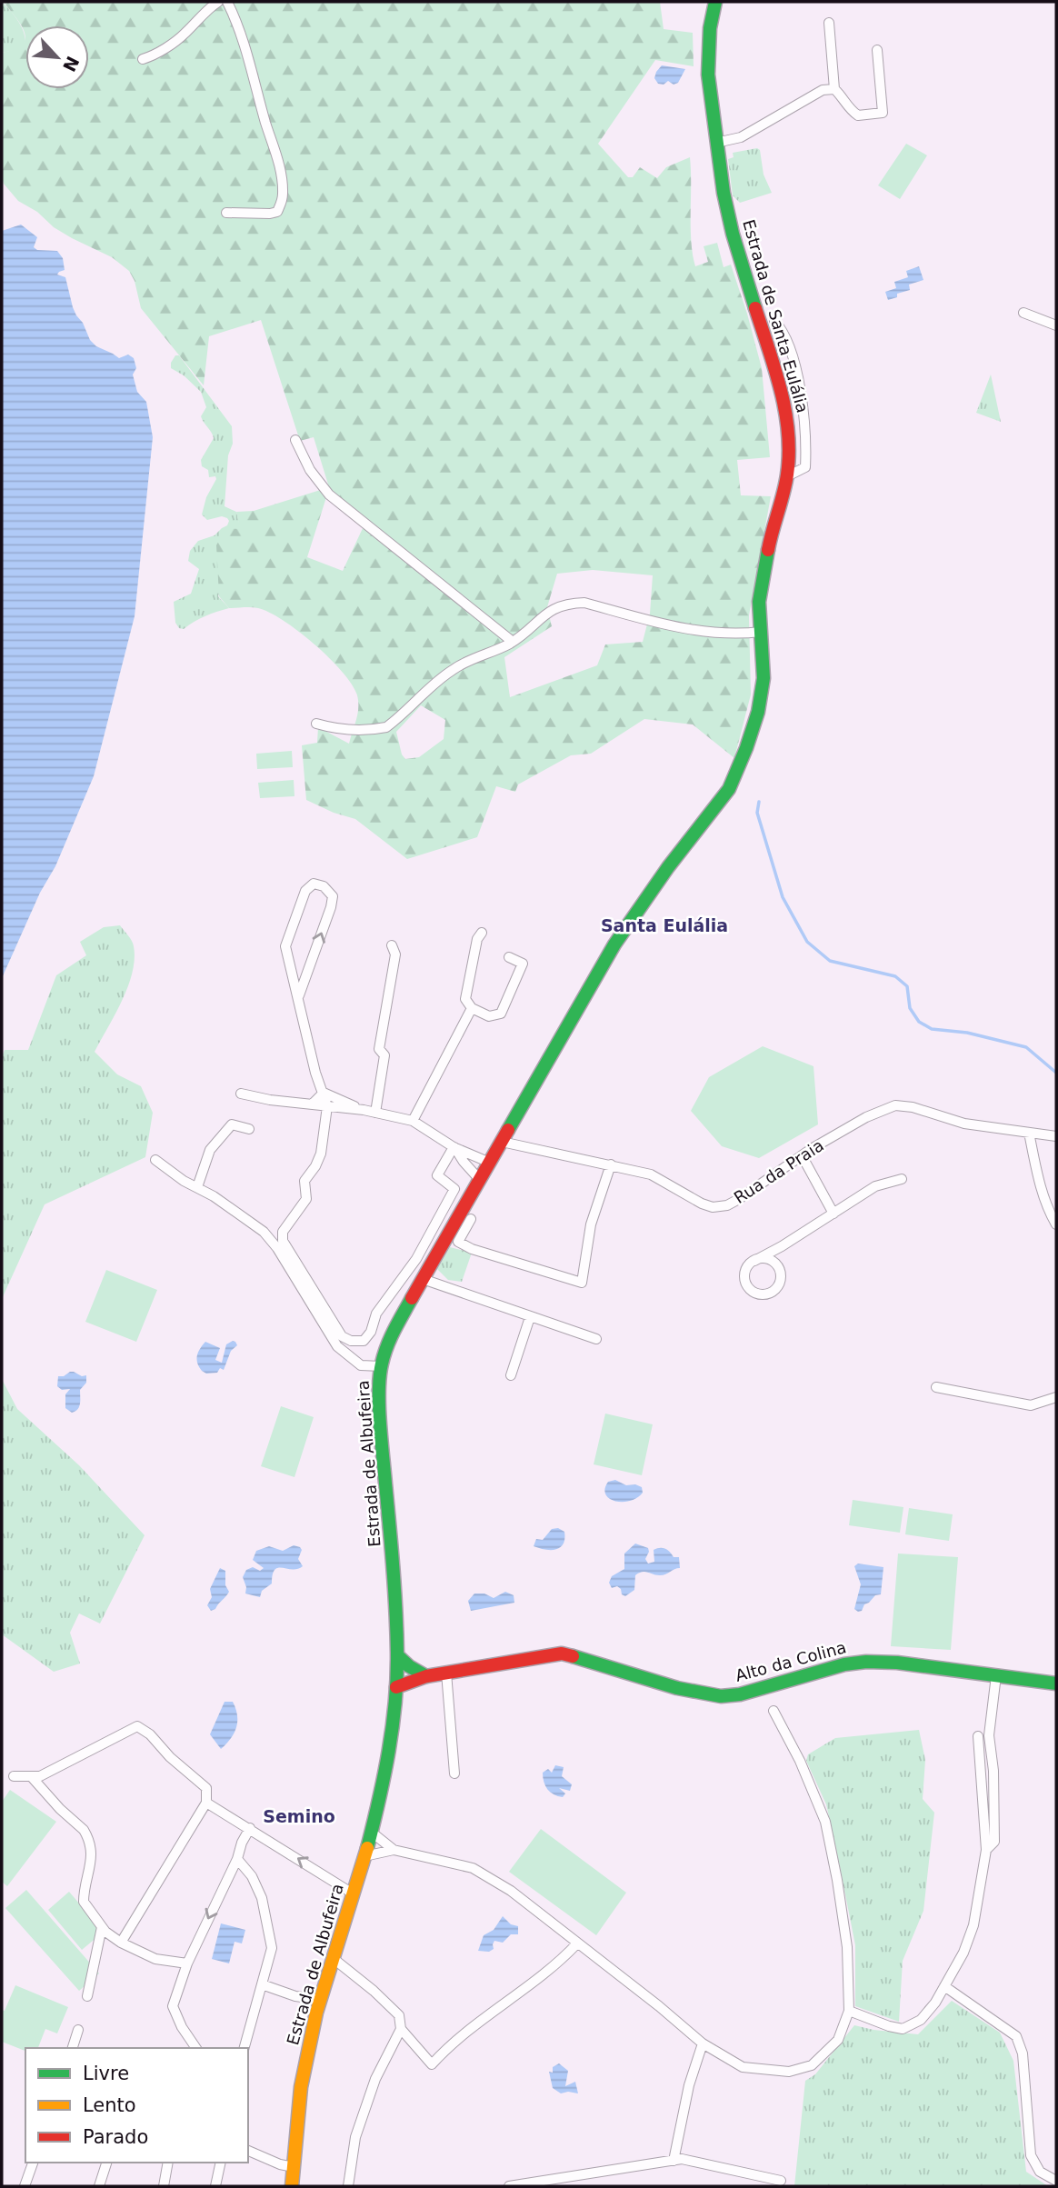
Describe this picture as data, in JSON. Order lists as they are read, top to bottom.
{
  "streets": {
    "street": [
      "Estrada de Santa Eulália",
      "Rua da Praia",
      "Estrada de Albufeira",
      "Alto da Colina"
    ]
  },
  "crossings": [
    ["Estrada de Santa Eulália", "Estrada de Albufeira"],
    ["Rua da Praia", "Estrada de Albufeira"],
    ["Estrada de Albufeira", "Alto da Colina"]
  ],
  "districts": ["Santa Eulália", "Semino"],
  "legend": ["Livre", "Lento", "Parado"],
  "north": "bottom right"
}
